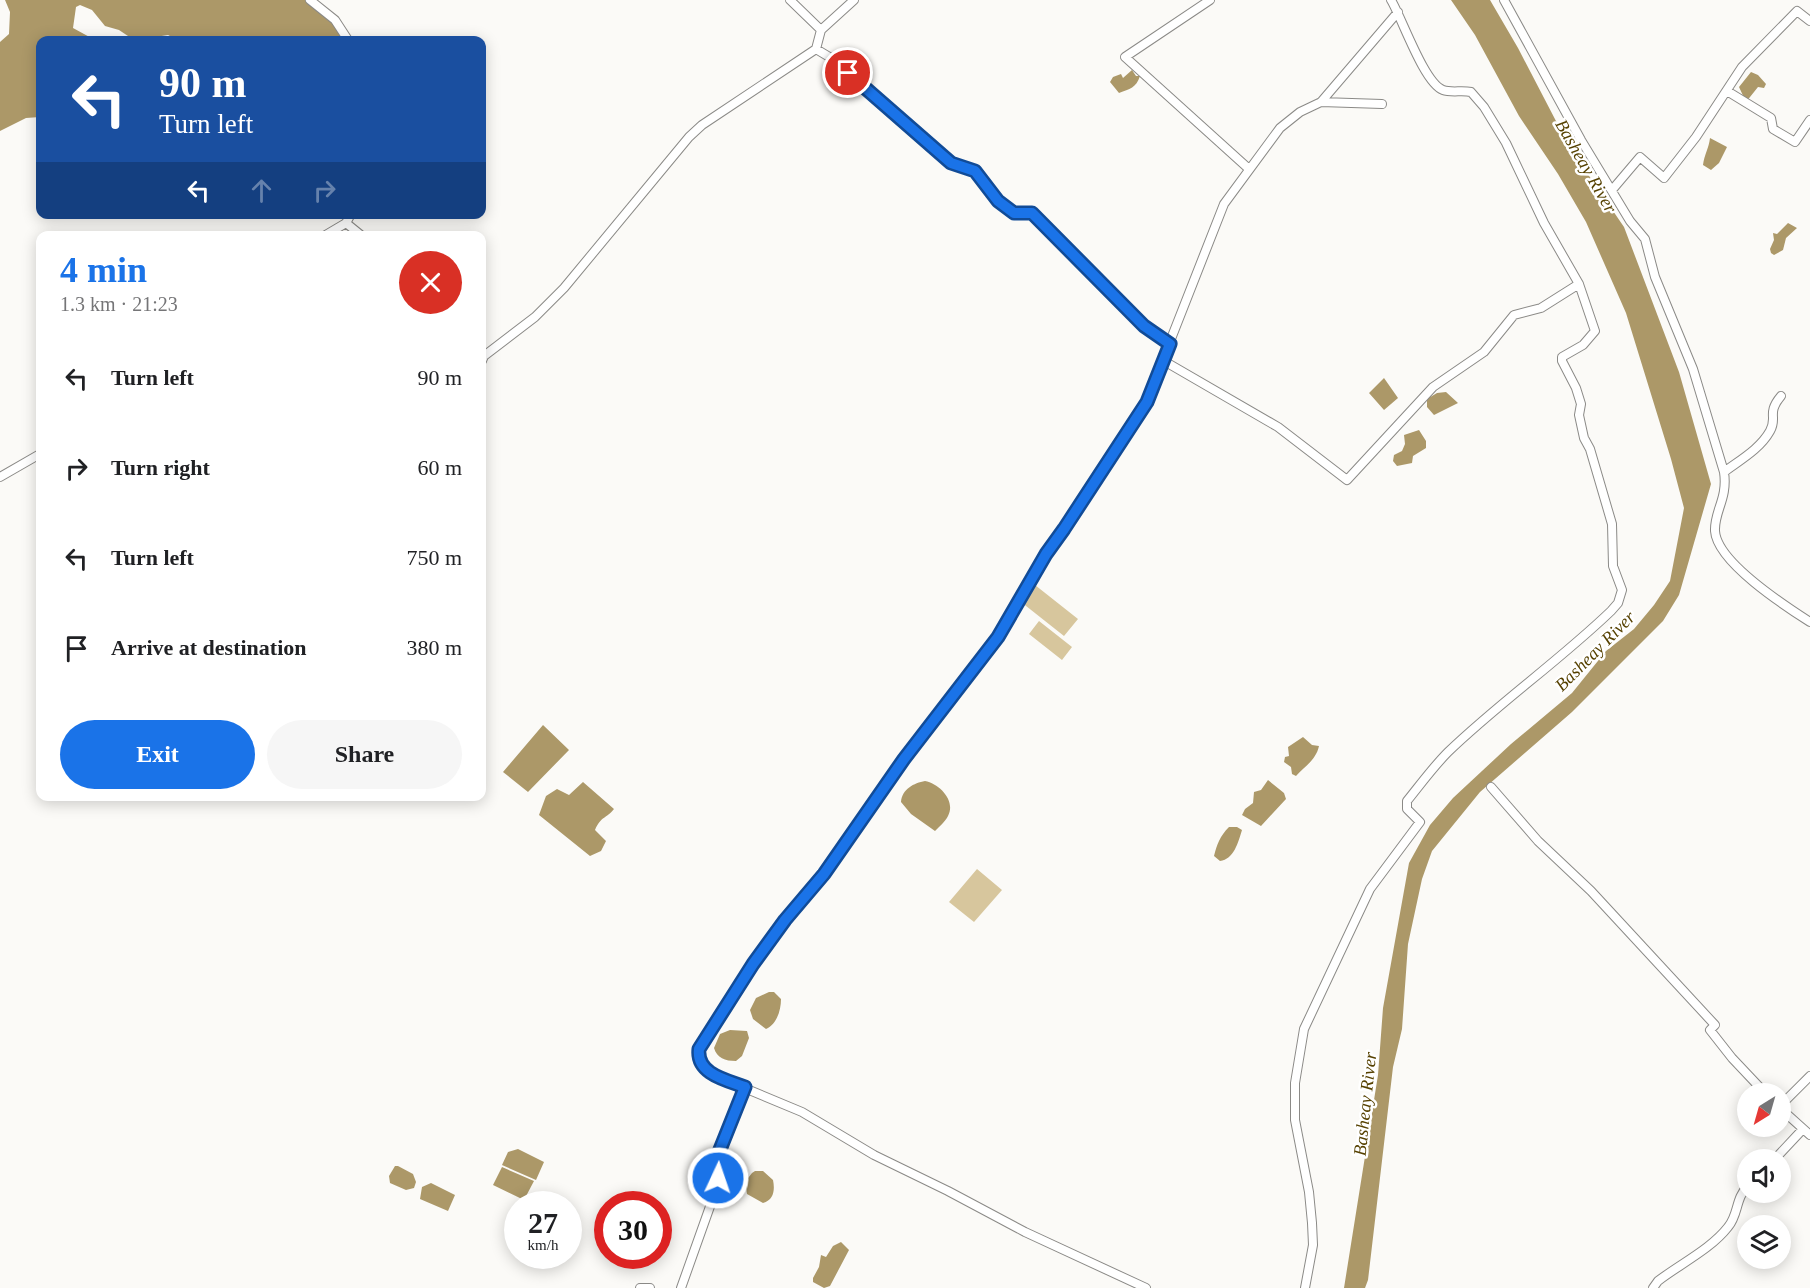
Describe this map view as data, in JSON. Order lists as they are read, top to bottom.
{
  "water": ["Basheay River"],
  "north": "bottom left",
  "page": {
    "turn": ["90 m", "Turn left"],
    "heading": ["4 min", "1.3 km · 21:23"],
    "list": [
      {
        "name": "Turn left",
        "value": "90 m"
      },
      {
        "name": "Turn right",
        "value": "60 m"
      },
      {
        "name": "Turn left",
        "value": "750 m"
      },
      {
        "name": "Arrive at destination",
        "value": "380 m"
      }
    ],
    "buttons": ["Exit", "Share"],
    "speed": "27 km/h",
    "limit": "30"
  }
}
